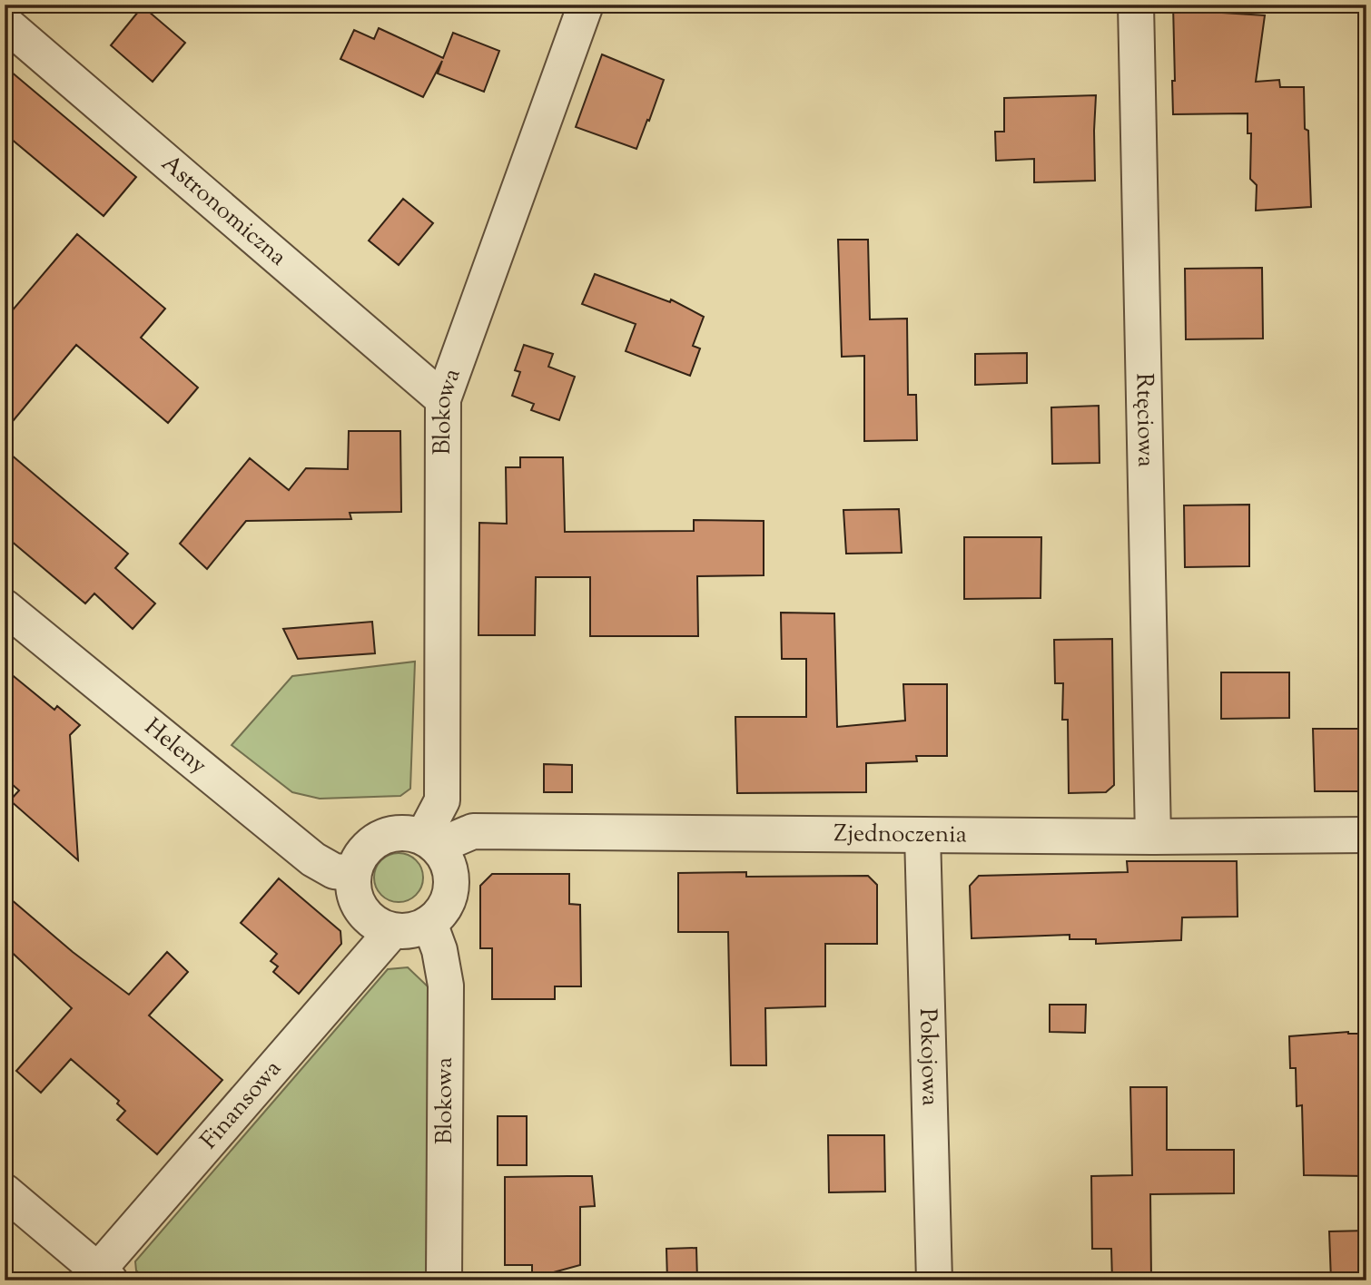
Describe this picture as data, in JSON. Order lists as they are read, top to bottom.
{
  "streets": {
    "street": [
      "Astronomiczna",
      "Blokowa",
      "Rtęciowa",
      "Heleny",
      "Zjednoczenia",
      "Pokojowa",
      "Finansowa"
    ]
  },
  "crossings": [
    ["Astronomiczna", "Blokowa"],
    ["Blokowa", "Heleny"],
    ["Blokowa", "Zjednoczenia"],
    ["Blokowa", "Finansowa"],
    ["Rtęciowa", "Zjednoczenia"],
    ["Heleny", "Zjednoczenia"],
    ["Heleny", "Finansowa"],
    ["Zjednoczenia", "Pokojowa"],
    ["Zjednoczenia", "Finansowa"]
  ]
}
